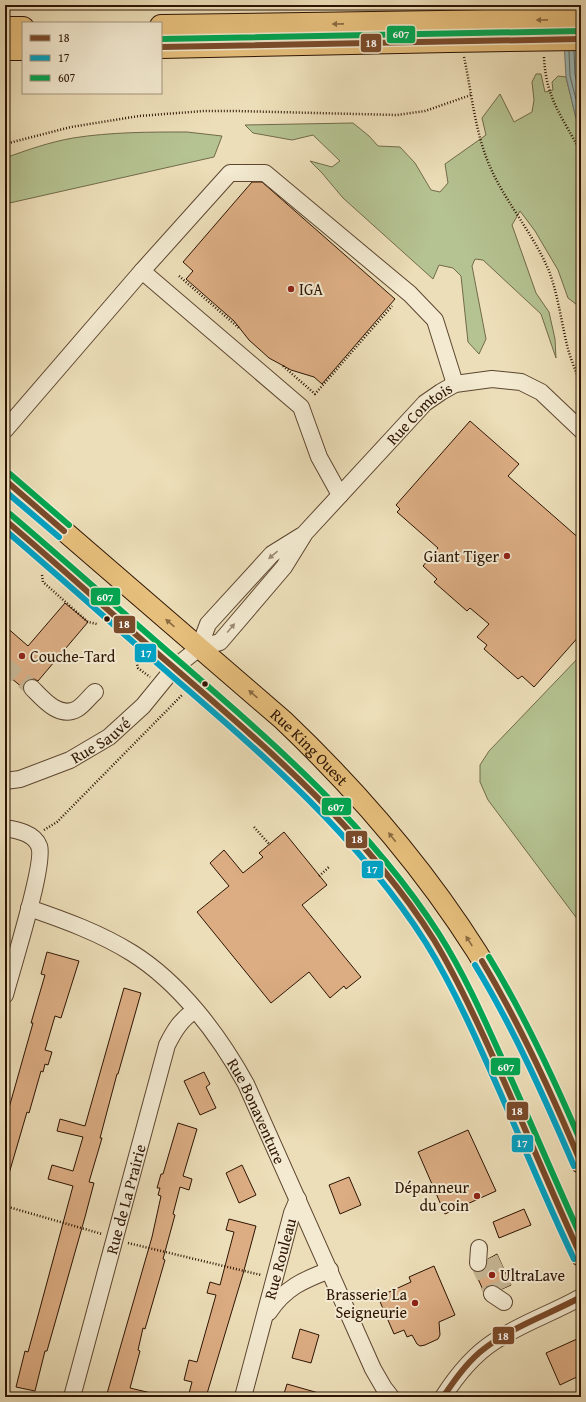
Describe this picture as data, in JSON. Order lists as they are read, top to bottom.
{
  "streets": {
    "main road": ["Rue King Ouest"],
    "street": [
      "Rue Comtois",
      "Rue Sauvé",
      "Rue Bonaventure",
      "Rue de La Prairie",
      "Rue Rouleau"
    ]
  },
  "crossings": [
    ["Rue Comtois", "Rue Sauvé"],
    ["Rue Comtois", "Rue King Ouest"],
    ["Rue Sauvé", "Rue King Ouest"],
    ["Rue Bonaventure", "Rue de La Prairie"],
    ["Rue Bonaventure", "Rue Rouleau"]
  ],
  "places": [
    "IGA",
    "Giant Tiger",
    "Couche-Tard",
    "Dépanneur du coin",
    "UltraLave",
    "Brasserie La Seigneurie"
  ],
  "lines": ["transit line 607", "transit line 18", "transit line 17"],
  "legend": ["18", "17", "607"]
}
